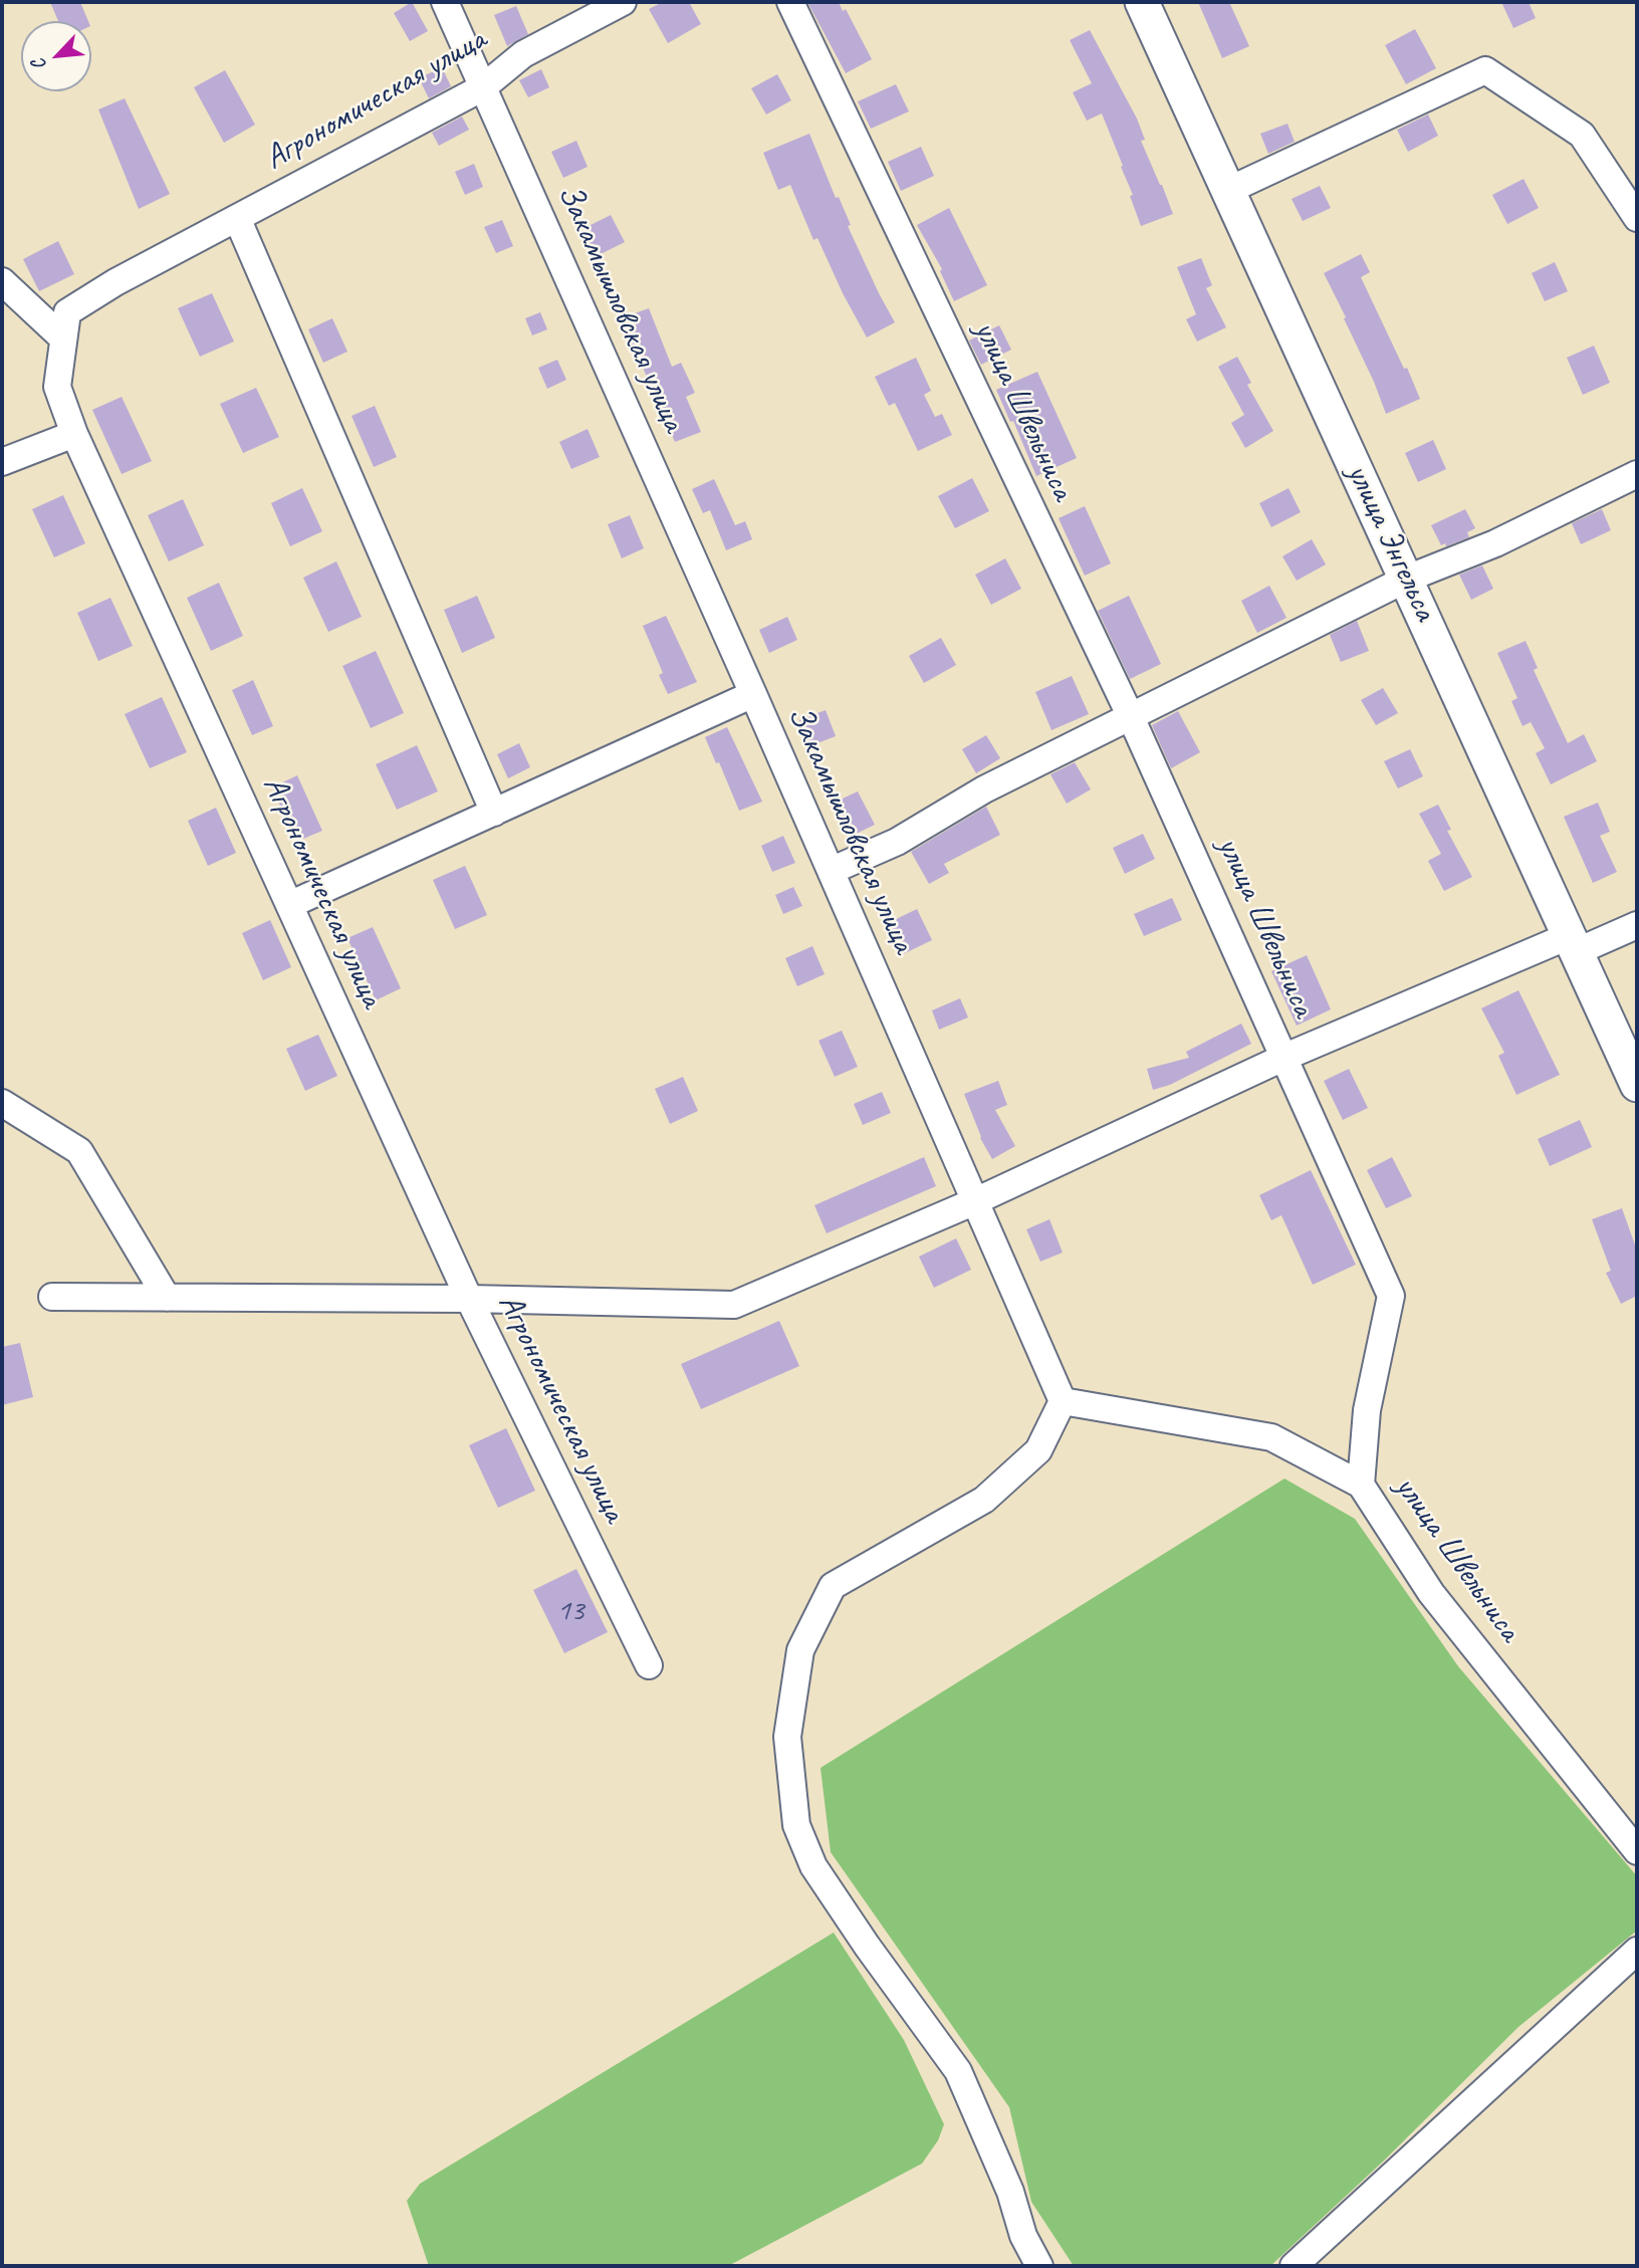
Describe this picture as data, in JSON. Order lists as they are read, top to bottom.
{
  "streets": {
    "main road": ["улица Энгельса"],
    "street": ["Агрономическая улица", "Закамышловская улица", "улица Швельниса"]
  },
  "crossings": [
    ["Агрономическая улица", "Закамышловская улица"]
  ],
  "house_numbers": ["13"],
  "north": "bottom left"
}
